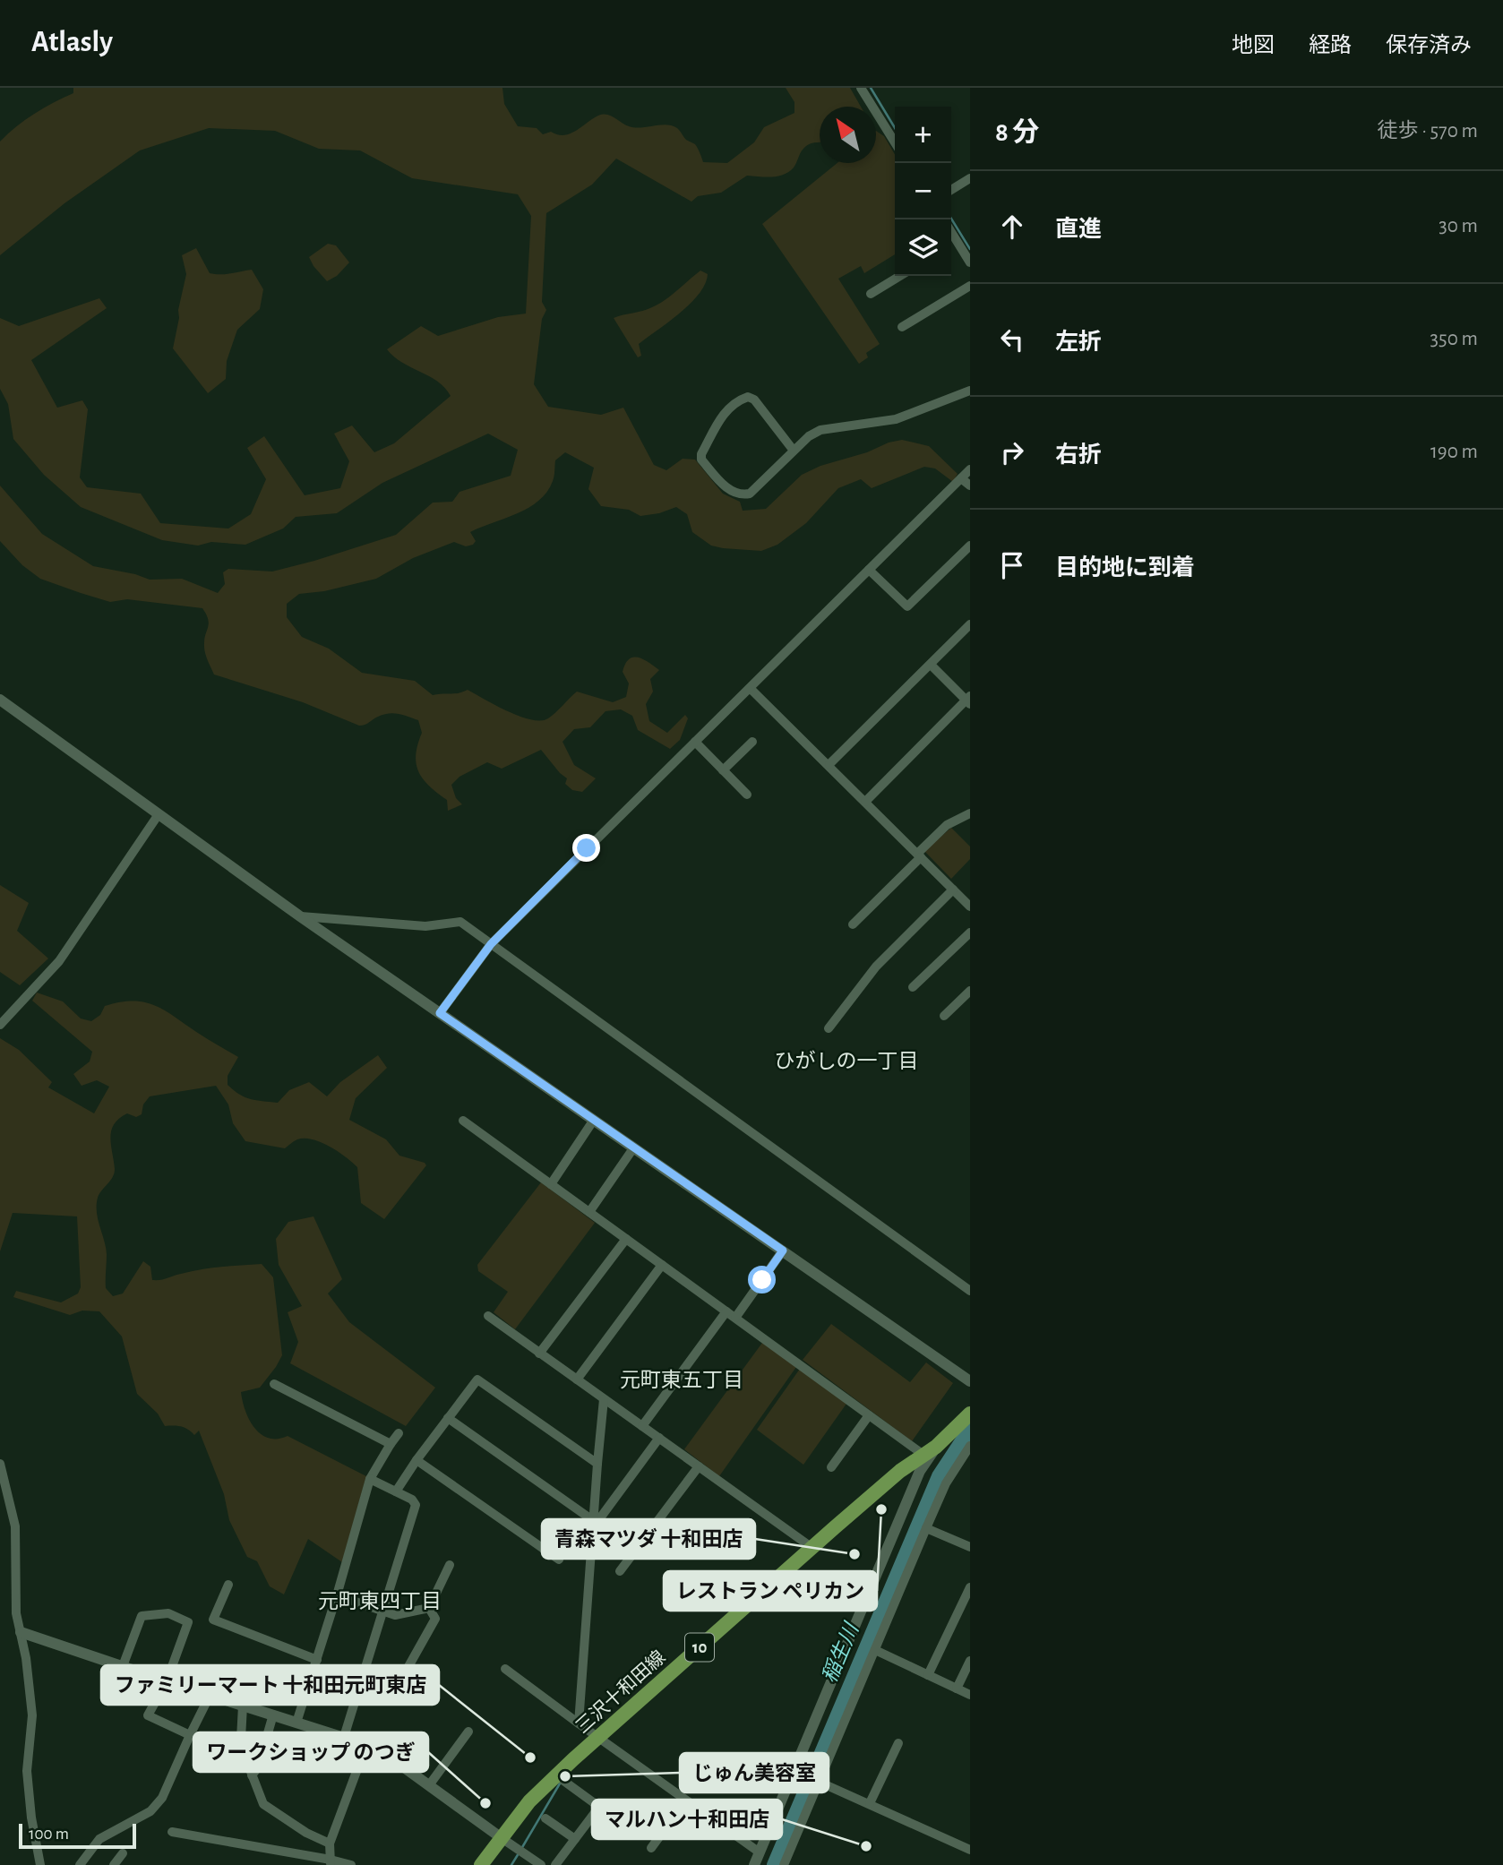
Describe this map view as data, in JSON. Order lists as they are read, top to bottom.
{
  "streets": {
    "main road": ["10", "三沢十和田線"]
  },
  "crossings": [
    ["10", "三沢十和田線"]
  ],
  "districts": ["ひがしの一丁目", "元町東五丁目", "元町東四丁目"],
  "water": ["稲生川"],
  "places": [
    "レストラン ペリカン",
    "青森マツダ 十和田店",
    "ファミリーマート 十和田元町東店",
    "じゅん美容室",
    "ワークショップ のつぎ",
    "マルハン十和田店"
  ],
  "scale_bar": "100 m",
  "north": "top left",
  "page": {
    "header": "Atlasly",
    "nav": ["地図", "経路", "保存済み"],
    "heading": ["8 分", "徒歩 · 570 m"],
    "map_buttons": ["+", "−"],
    "list": [
      ["直進", "30 m"],
      ["左折", "350 m"],
      ["右折", "190 m"],
      "目的地に到着"
    ],
    "scale": "100 m"
  }
}
